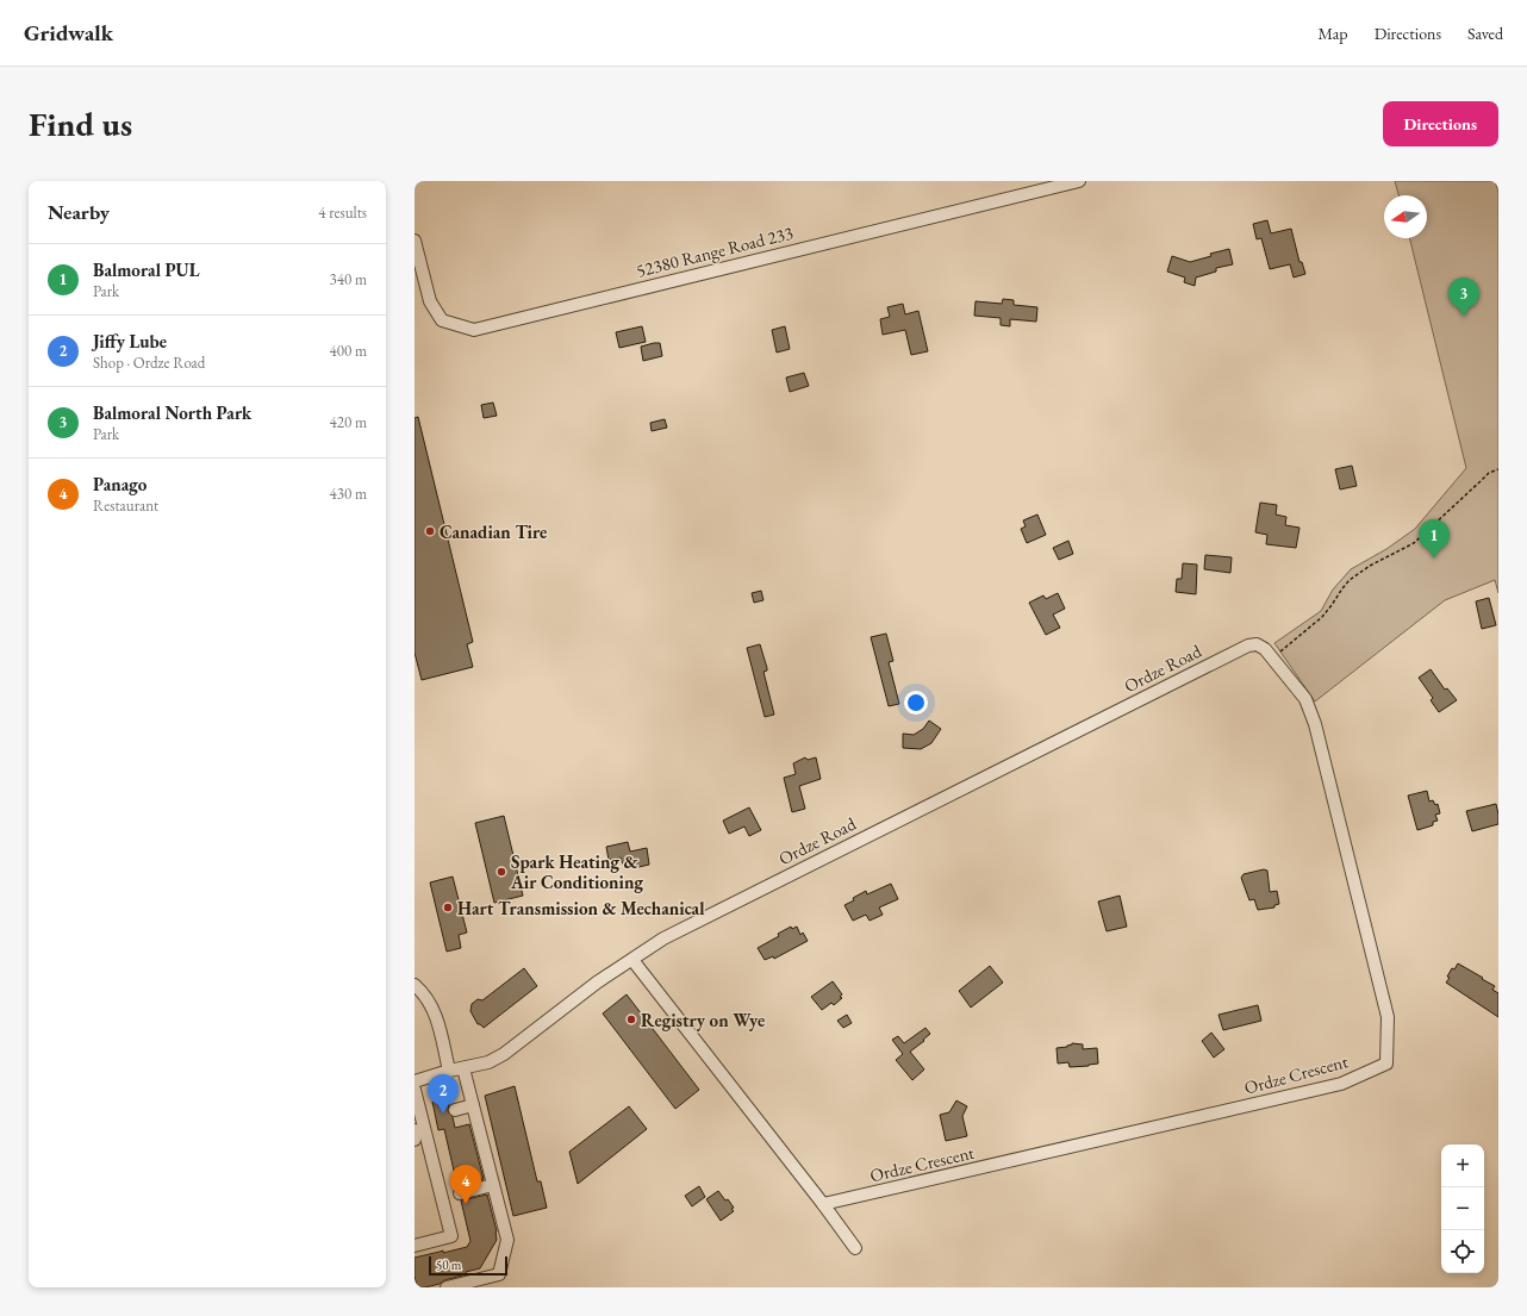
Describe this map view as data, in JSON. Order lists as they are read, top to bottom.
{
  "streets": {
    "street": ["52380 Range Road 233", "Ordze Road", "Ordze Crescent"]
  },
  "crossings": [
    ["Ordze Road", "Ordze Crescent"]
  ],
  "places": [
    "Canadian Tire",
    "Spark Heating & Air Conditioning",
    "Hart Transmission & Mechanical",
    "Registry on Wye"
  ],
  "scale_bar": "50 m",
  "north": "left",
  "page": {
    "header": "Gridwalk",
    "nav": ["Map", "Directions", "Saved"],
    "buttons": "Directions",
    "title": "Find us",
    "heading": ["Nearby", "4 results"],
    "list": [
      {
        "mark": "1",
        "name": "Balmoral PUL",
        "note": "Park",
        "value": "340 m"
      },
      {
        "mark": "2",
        "name": "Jiffy Lube",
        "note": "Shop · Ordze Road",
        "value": "400 m"
      },
      {
        "mark": "3",
        "name": "Balmoral North Park",
        "note": "Park",
        "value": "420 m"
      },
      {
        "mark": "4",
        "name": "Panago",
        "note": "Restaurant",
        "value": "430 m"
      }
    ],
    "pins": [
      "3",
      "1",
      "2",
      "4"
    ],
    "map_buttons": ["+", "−"],
    "scale": "50 m"
  }
}
